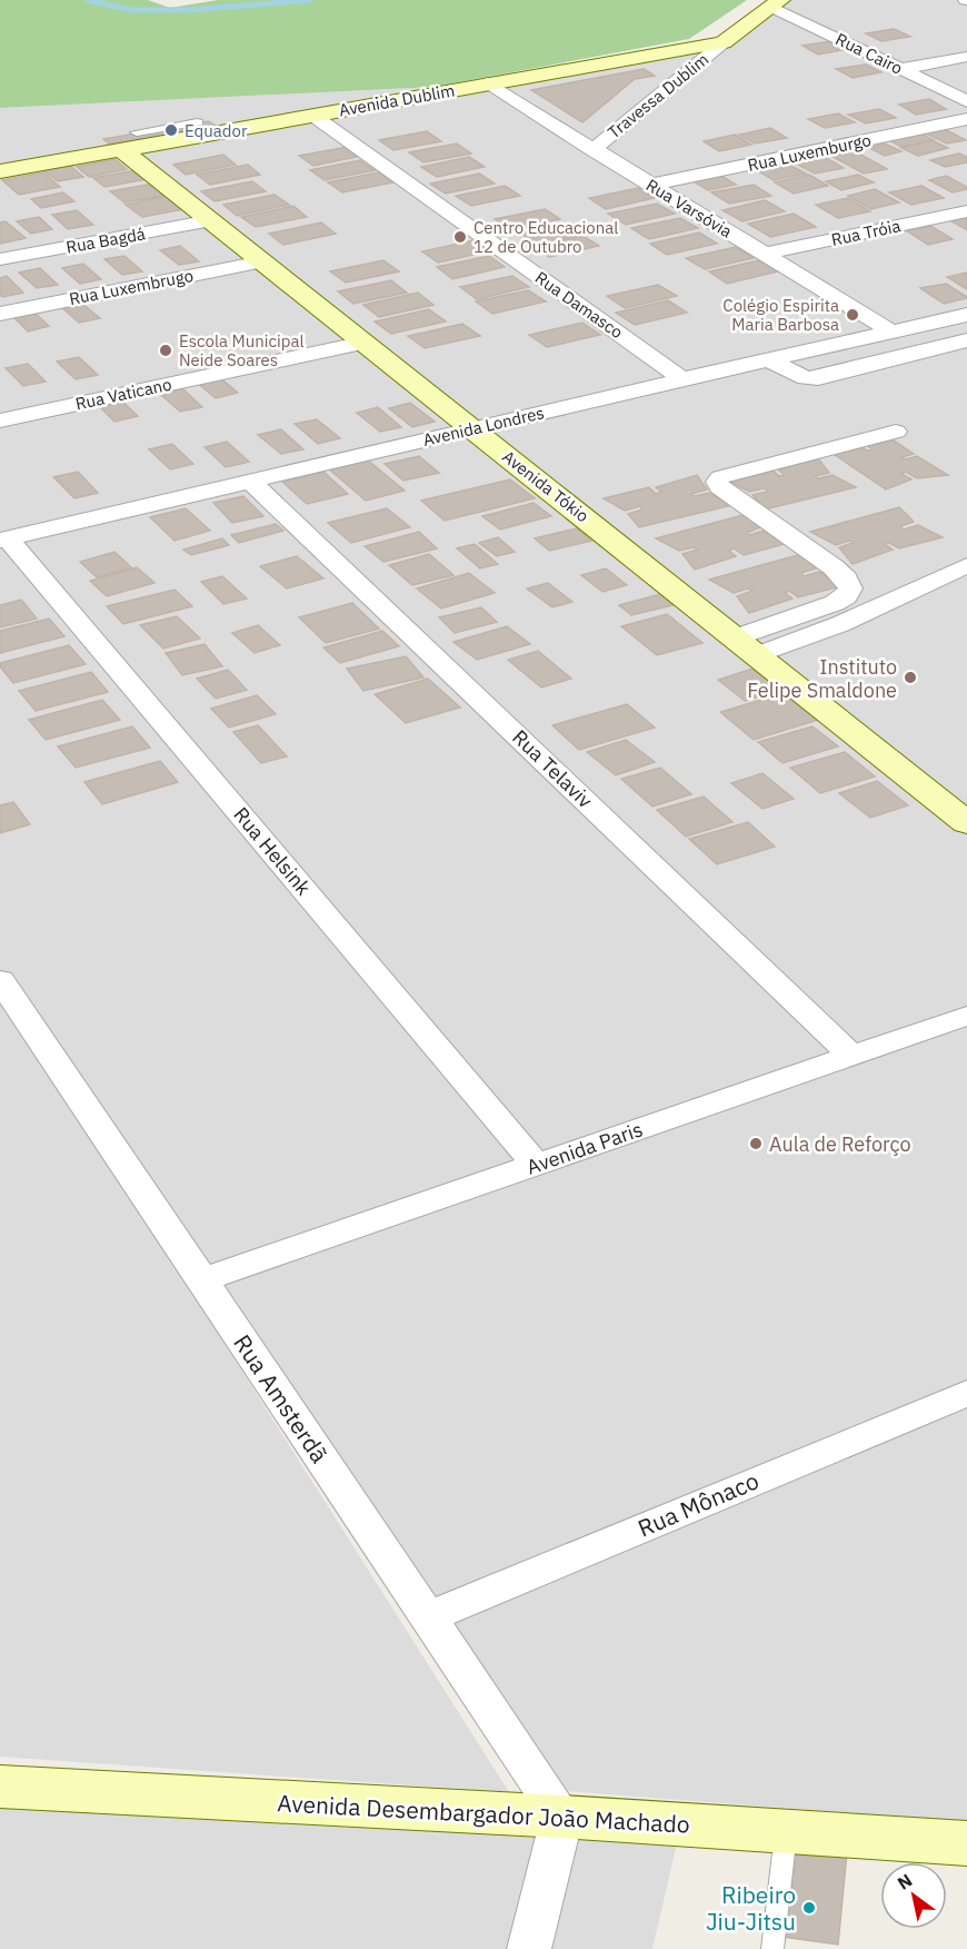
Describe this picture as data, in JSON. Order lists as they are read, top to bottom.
{
  "streets": {
    "street": [
      "Rua Cairo",
      "Travessa Dublim",
      "Avenida Dublim",
      "Rua Luxemburgo",
      "Rua Varsóvia",
      "Rua Tróia",
      "Rua Bagdá",
      "Rua Luxembrugo",
      "Rua Damasco",
      "Rua Vaticano",
      "Avenida Londres",
      "Avenida Tókio",
      "Rua Telaviv",
      "Rua Helsink",
      "Avenida Paris",
      "Rua Amsterdã",
      "Rua Mônaco",
      "Avenida Desembargador João Machado"
    ]
  },
  "crossings": [
    ["Rua Cairo", "Avenida Dublim"],
    ["Travessa Dublim", "Avenida Dublim"],
    ["Travessa Dublim", "Rua Varsóvia"],
    ["Avenida Dublim", "Rua Varsóvia"],
    ["Avenida Dublim", "Rua Damasco"],
    ["Avenida Dublim", "Avenida Tókio"],
    ["Rua Luxemburgo", "Rua Varsóvia"],
    ["Rua Varsóvia", "Rua Tróia"],
    ["Rua Varsóvia", "Avenida Londres"],
    ["Rua Bagdá", "Avenida Tókio"],
    ["Rua Luxembrugo", "Avenida Tókio"],
    ["Rua Damasco", "Avenida Londres"],
    ["Rua Vaticano", "Avenida Tókio"],
    ["Avenida Londres", "Avenida Tókio"],
    ["Avenida Londres", "Rua Telaviv"],
    ["Avenida Londres", "Rua Helsink"],
    ["Rua Telaviv", "Avenida Paris"],
    ["Rua Helsink", "Avenida Paris"],
    ["Avenida Paris", "Rua Amsterdã"],
    ["Rua Amsterdã", "Rua Mônaco"],
    ["Rua Amsterdã", "Avenida Desembargador João Machado"]
  ],
  "places": [
    "Equador",
    "Centro Educacional 12 de Outubro",
    "Colégio Espirita Maria Barbosa",
    "Escola Municipal Neide Soares",
    "Instituto Felipe Smaldone",
    "Aula de Reforço",
    "Ribeiro Jiu-Jitsu"
  ],
  "north": "top left"
}
